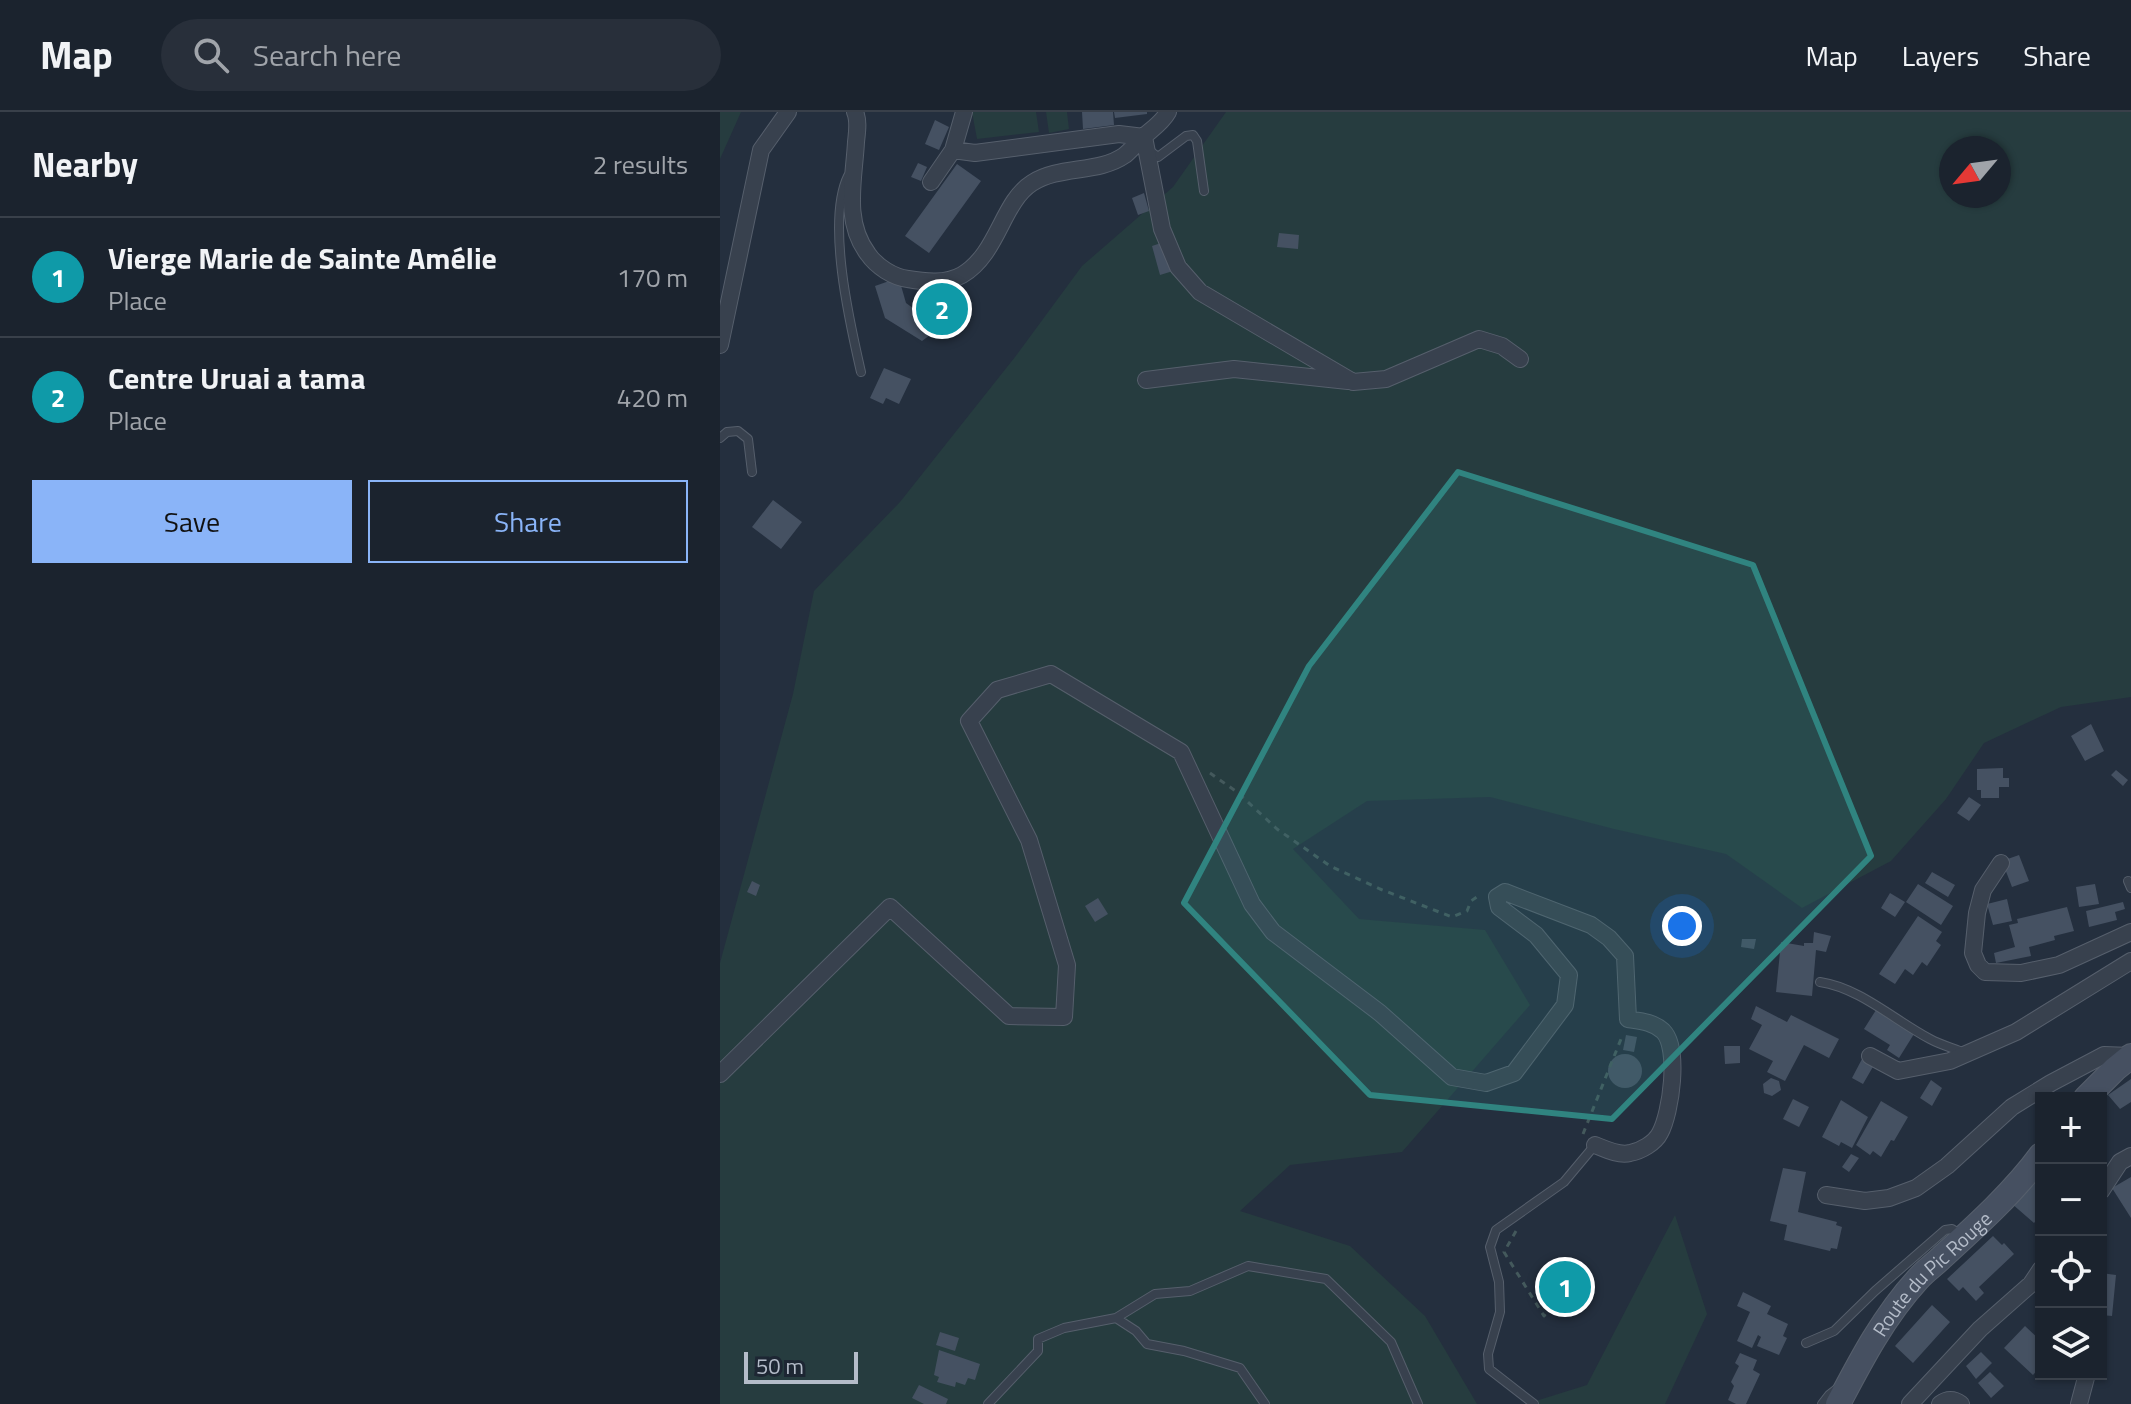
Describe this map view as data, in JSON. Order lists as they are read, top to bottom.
{
  "streets": {
    "street": ["Route du Pic Rouge"]
  },
  "scale_bar": "50 m",
  "north": "bottom left",
  "page": {
    "header": "Map",
    "search": "Search here",
    "nav": ["Map", "Layers", "Share"],
    "heading": ["Nearby", "2 results"],
    "list": [
      {
        "mark": "1",
        "name": "Vierge Marie de Sainte Amélie",
        "note": "Place",
        "value": "170 m"
      },
      {
        "mark": "2",
        "name": "Centre Uruai a tama",
        "note": "Place",
        "value": "420 m"
      }
    ],
    "pins": ["2", "1"],
    "buttons": ["Save", "Share"],
    "map_buttons": ["+", "−"],
    "scale": "50 m"
  }
}
